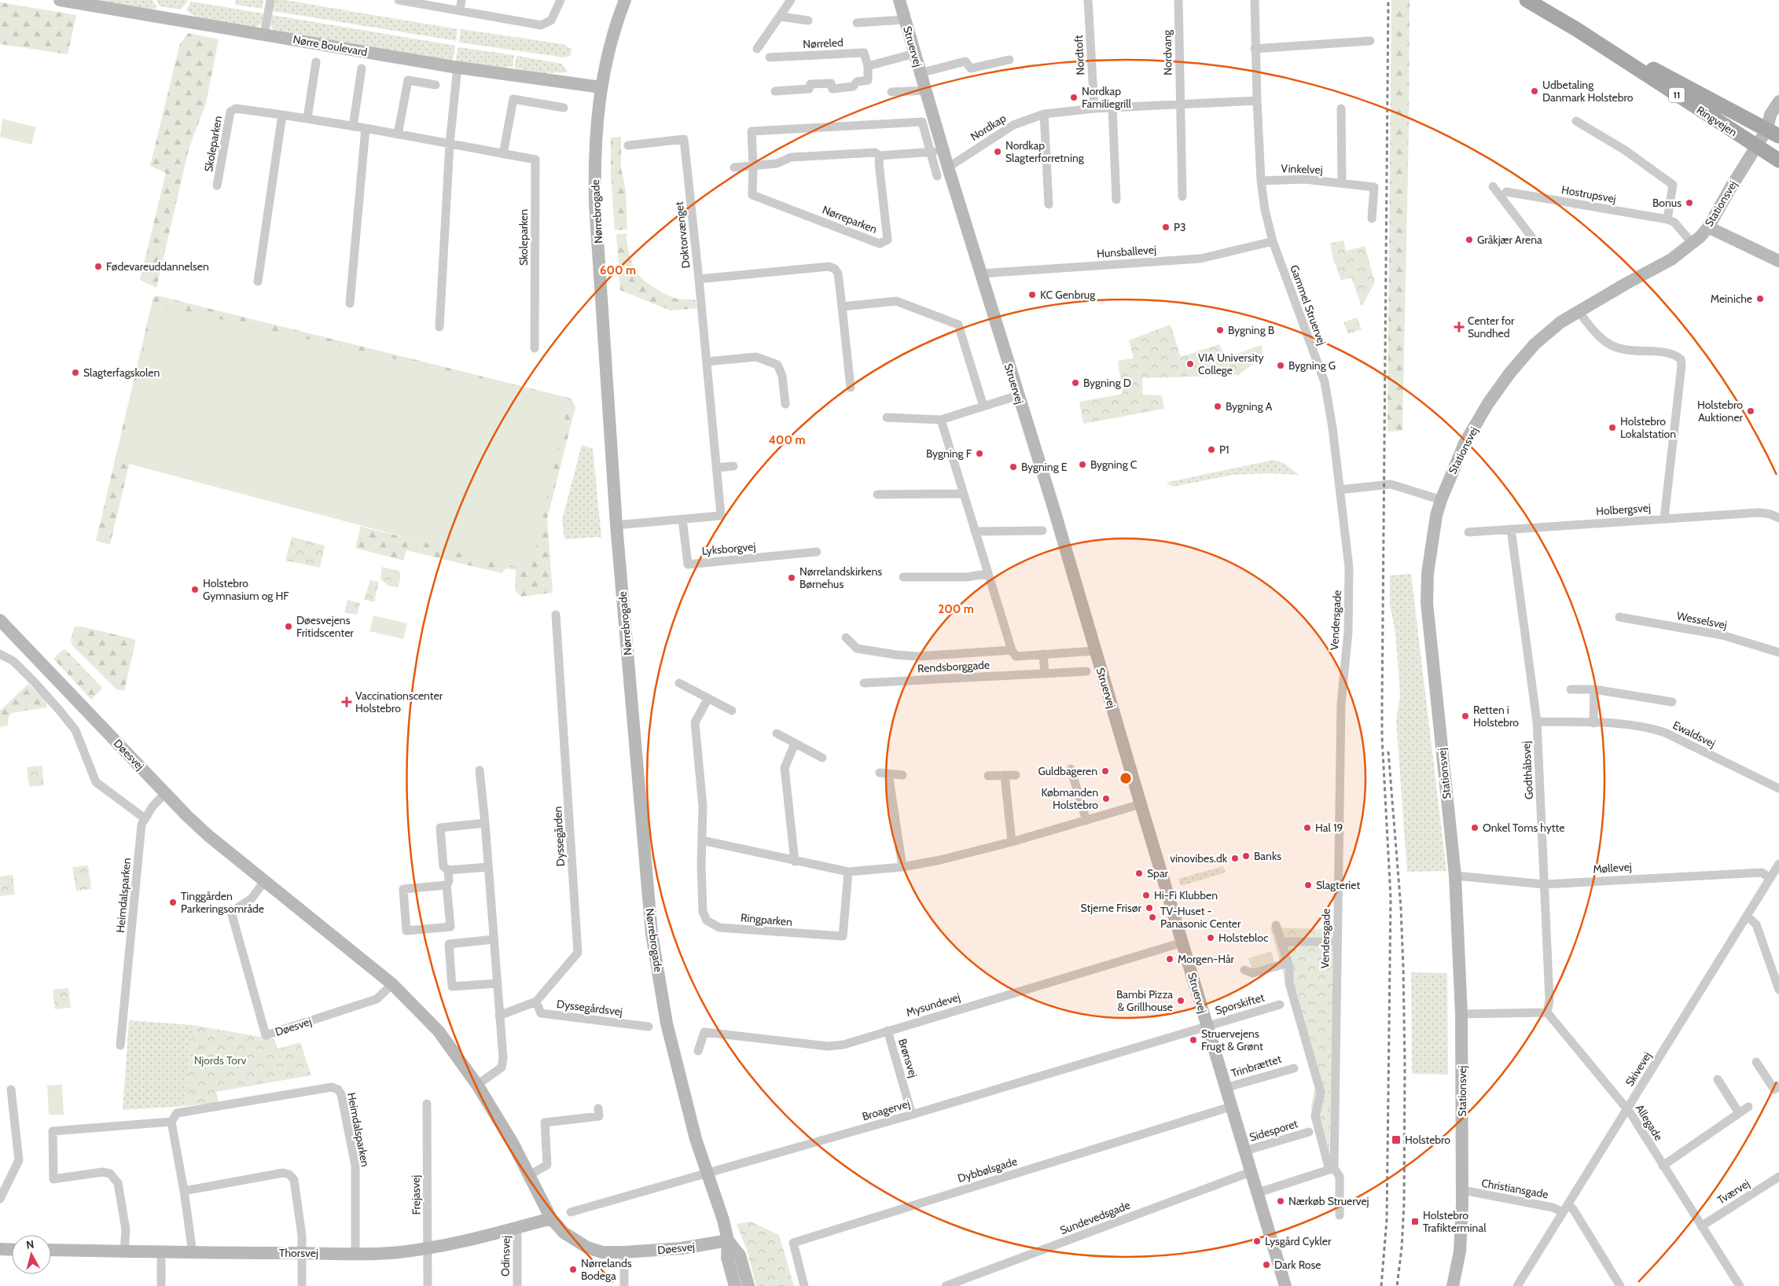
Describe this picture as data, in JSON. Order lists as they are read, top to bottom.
{
  "streets": {
    "main road": ["11", "Ringvejen"],
    "street": [
      "Nørreled",
      "Nørre Boulevard",
      "Struervej",
      "Nordvang",
      "Nordtoft",
      "Nordkap",
      "Skoleparken",
      "Vinkelvej",
      "Hostrupsvej",
      "Stationsvej",
      "Nørrebrogade",
      "Nørreparken",
      "Doktorvænget",
      "Hunsballevej",
      "Gammel Struervej",
      "Holbergsvej",
      "Lyksborgvej",
      "Vendersgade",
      "Wesselsvej",
      "Rendsborggade",
      "Ewaldsvej",
      "Døesvej",
      "Godthåbsvej",
      "Dyssegården",
      "Møllevej",
      "Heimdalsparken",
      "Ringparken",
      "Sporskiftet",
      "Mysundevej",
      "Dyssegårdsvej",
      "Brønsvej",
      "Trinbrættet",
      "Skivevej",
      "Broagervej",
      "Allegade",
      "Sidesporet",
      "Dybbølsgade",
      "Christiansgade",
      "Tværvej",
      "Frejasvej",
      "Sundevedsgade",
      "Thorsvej",
      "Odinsvej"
    ]
  },
  "crossings": [
    ["Nørre Boulevard", "Nørrebrogade"],
    ["Struervej", "Nordkap"],
    ["Struervej", "Hunsballevej"],
    ["Struervej", "Rendsborggade"],
    ["Struervej", "Sporskiftet"],
    ["Struervej", "Mysundevej"],
    ["Struervej", "Trinbrættet"],
    ["Struervej", "Broagervej"],
    ["Struervej", "Sidesporet"],
    ["Struervej", "Dybbølsgade"],
    ["Struervej", "Sundevedsgade"],
    ["Nordvang", "Nordkap"],
    ["Nordtoft", "Nordkap"],
    ["Ringvejen", "Stationsvej"],
    ["Nordkap", "Gammel Struervej"],
    ["Vinkelvej", "Gammel Struervej"],
    ["Hostrupsvej", "Stationsvej"],
    ["Stationsvej", "Møllevej"],
    ["Stationsvej", "Christiansgade"],
    ["Nørrebrogade", "Døesvej"],
    ["Nørrebrogade", "Broagervej"],
    ["Hunsballevej", "Gammel Struervej"],
    ["Gammel Struervej", "Vendersgade"],
    ["Holbergsvej", "Godthåbsvej"],
    ["Ewaldsvej", "Godthåbsvej"],
    ["Døesvej", "Heimdalsparken"],
    ["Døesvej", "Thorsvej"],
    ["Godthåbsvej", "Møllevej"],
    ["Godthåbsvej", "Allegade"],
    ["Dyssegården", "Dyssegårdsvej"],
    ["Møllevej", "Skivevej"],
    ["Heimdalsparken", "Thorsvej"],
    ["Sporskiftet", "Broagervej"],
    ["Mysundevej", "Brønsvej"],
    ["Brønsvej", "Broagervej"],
    ["Skivevej", "Allegade"],
    ["Skivevej", "Christiansgade"],
    ["Allegade", "Tværvej"],
    ["Frejasvej", "Thorsvej"],
    ["Thorsvej", "Odinsvej"]
  ],
  "parks": ["Njords Torv"],
  "places": {
    "other": [
      "Udbetaling Danmark Holstebro",
      "Nordkap Familiegrill",
      "Nordkap Slagterforretning",
      "Bonus",
      "P3",
      "Gråkjær Arena",
      "Fødevareuddannelsen",
      "KC Genbrug",
      "Meiniche",
      "Bygning B",
      "VIA University College",
      "Bygning G",
      "Slagterfagskolen",
      "Bygning D",
      "Bygning A",
      "Holstebro Auktioner",
      "Holstebro Lokalstation",
      "P1",
      "Bygning F",
      "Bygning C",
      "Bygning E",
      "Nørrelandskirkens Børnehus",
      "Holstebro Gymnasium og HF",
      "Døesvejens Fritidscenter",
      "Retten i Holstebro",
      "Guldbageren",
      "Købmanden Holstebro",
      "Hal 19",
      "Onkel Toms hytte",
      "Banks",
      "vinovibes.dk",
      "Spar",
      "Slagteriet",
      "Hi-Fi Klubben",
      "Tinggården Parkeringsområde",
      "Stjerne Frisør",
      "TV-Huset - Panasonic Center",
      "Holstebloc",
      "Morgen-Hår",
      "Bambi Pizza & Grillhouse",
      "Struervejens Frugt & Grønt",
      "Nærkøb Struervej",
      "Lysgård Cykler",
      "Dark Rose",
      "Nørrelands Bodega"
    ],
    "health": ["Center for Sundhed", "Vaccinationscenter Holstebro"],
    "transit": ["Holstebro", "Holstebro Trafikterminal"]
  },
  "north": "top",
  "rings": ["600 m", "400 m", "200 m"]
}
